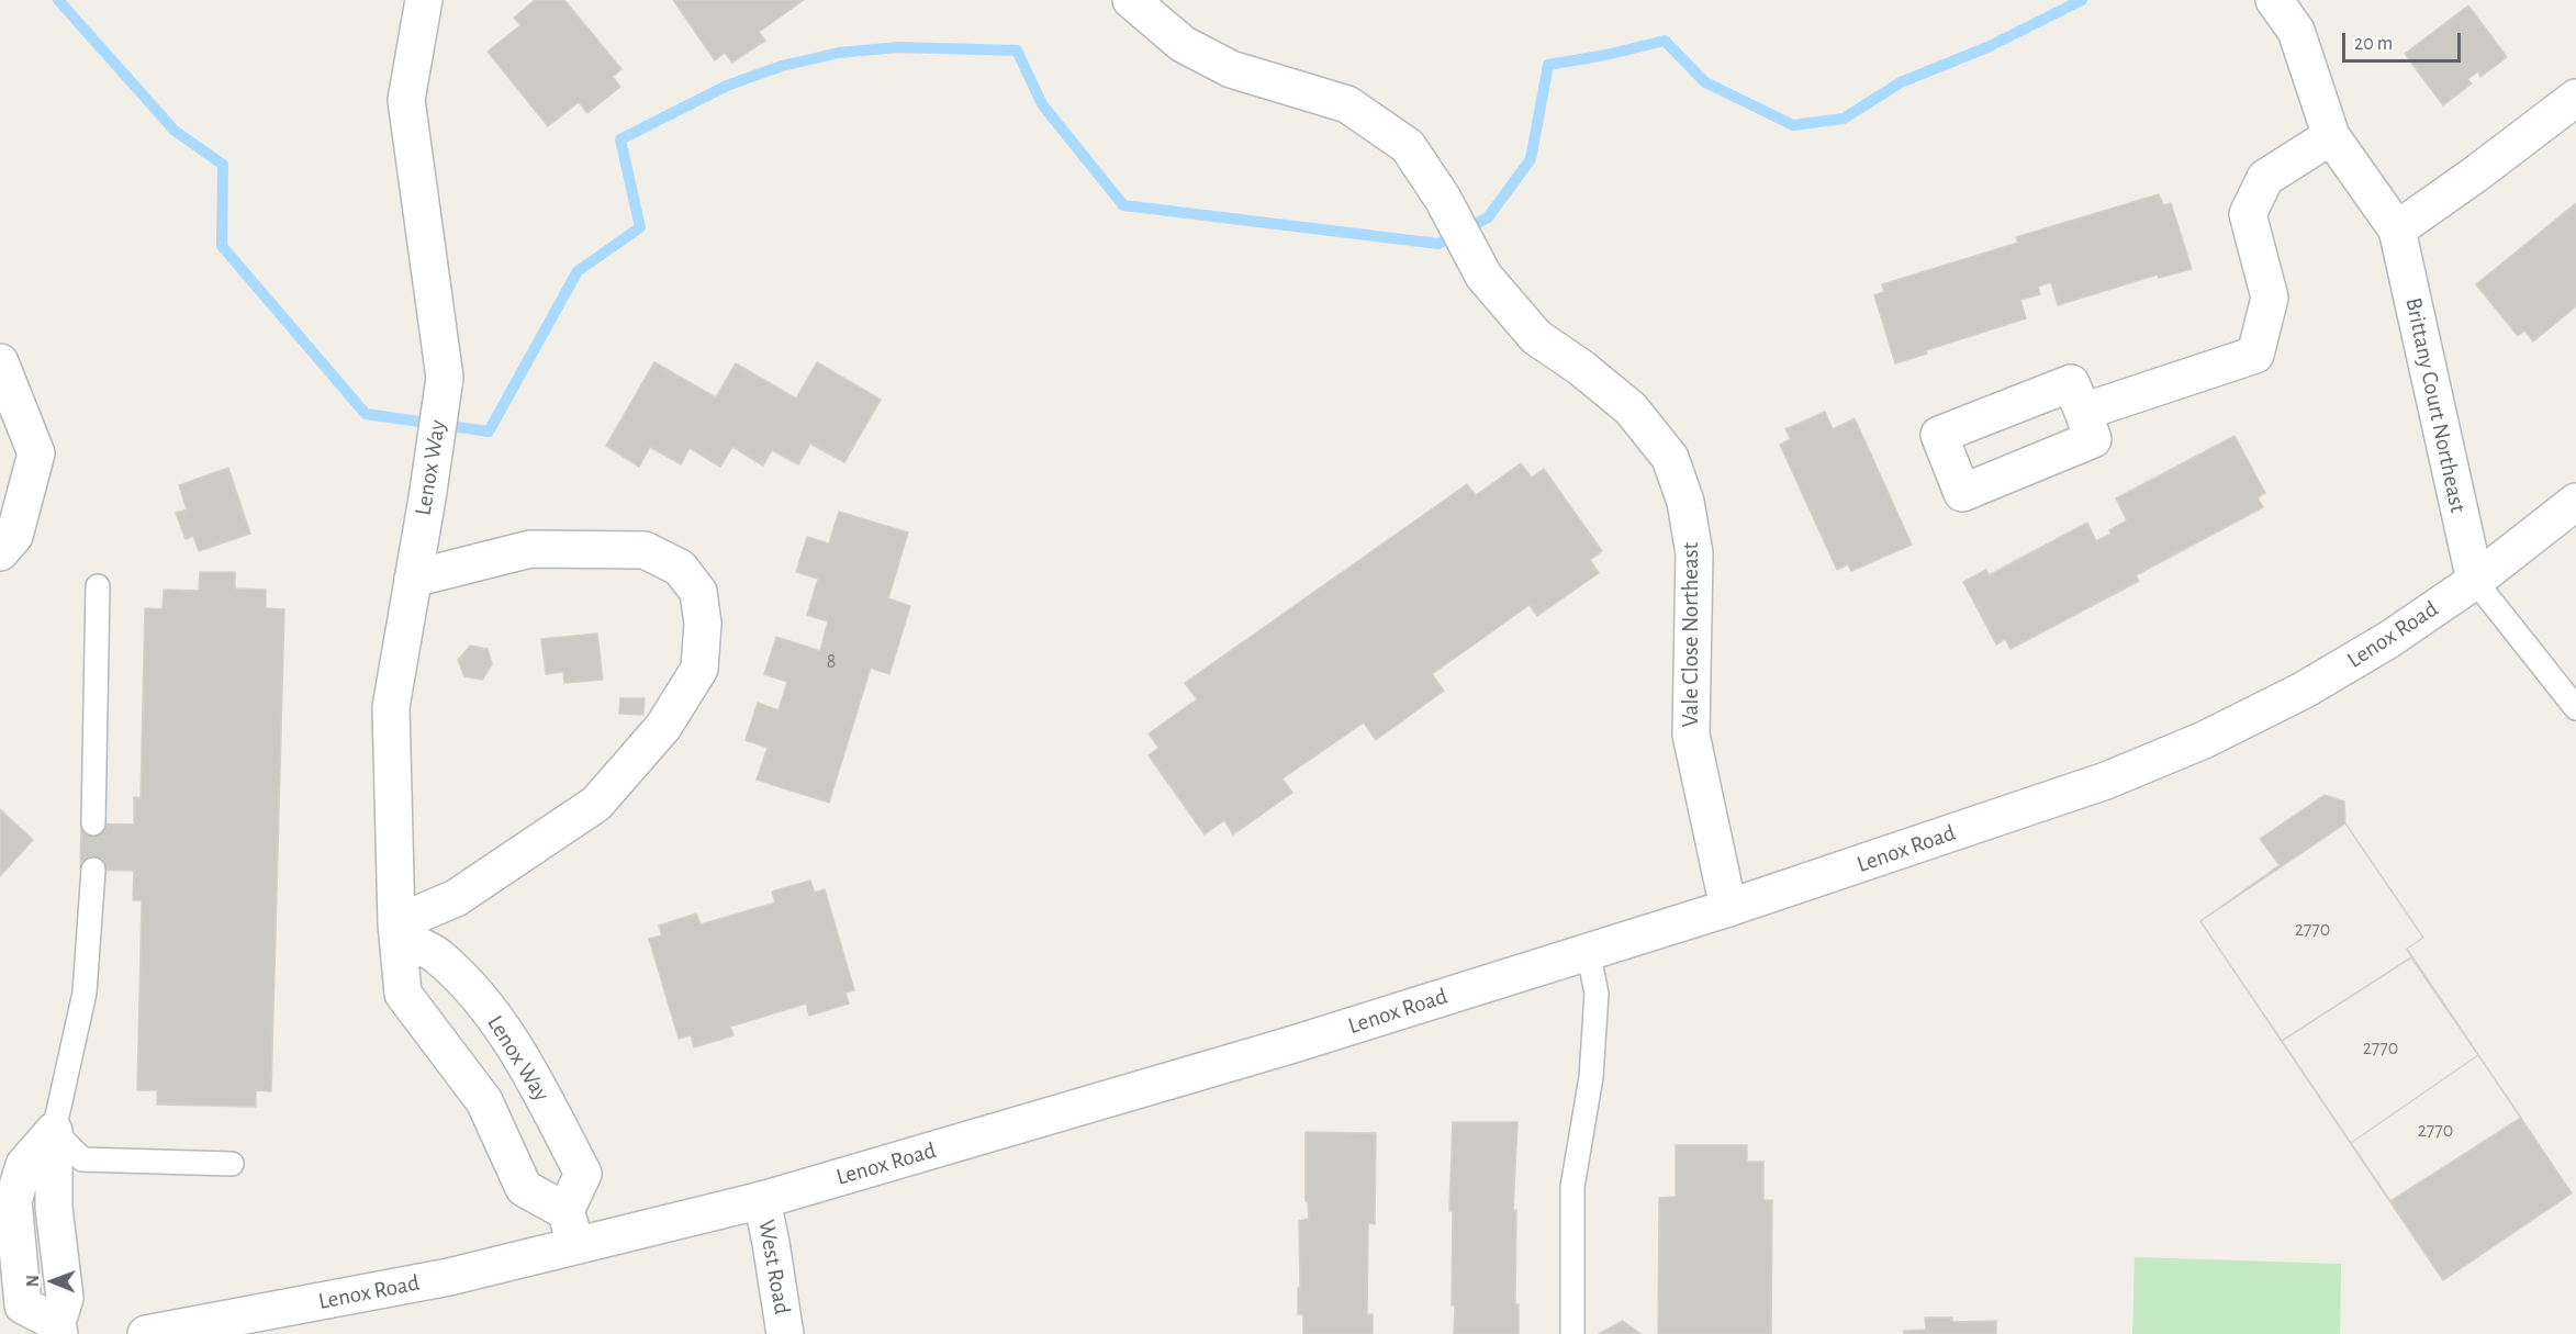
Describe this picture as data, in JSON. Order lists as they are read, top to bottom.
{
  "streets": {
    "street": [
      "Brittany Court Northeast",
      "Lenox Way",
      "Vale Close Northeast",
      "Lenox Road",
      "West Road"
    ]
  },
  "crossings": [
    ["Brittany Court Northeast", "Lenox Road"],
    ["Vale Close Northeast", "Lenox Road"],
    ["Lenox Road", "West Road"]
  ],
  "house_numbers": [
    "8",
    "2770",
    "2770",
    "2770"
  ],
  "scale_bar": "20 m",
  "north": "left"
}
